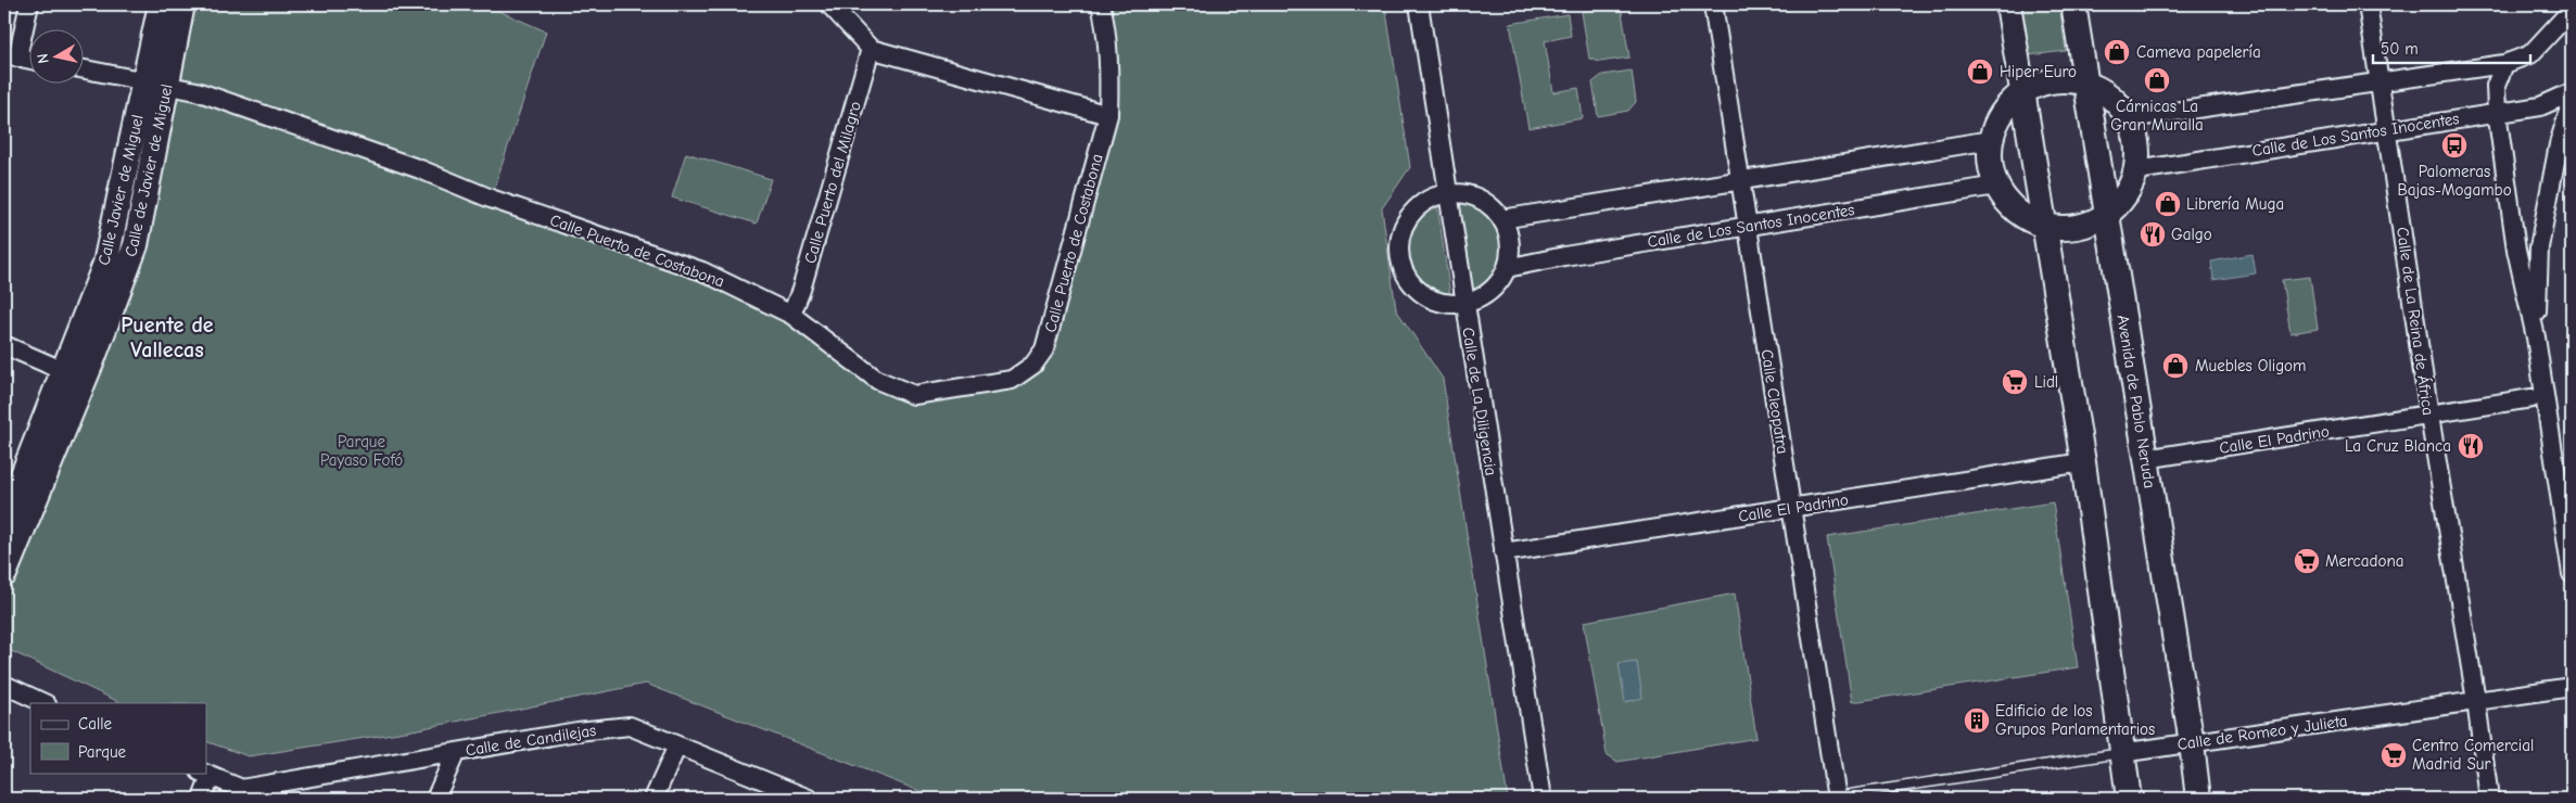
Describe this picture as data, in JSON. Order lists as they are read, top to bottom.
{
  "streets": {
    "main road": ["Calle de Javier de Miguel", "Calle Javier de Miguel", "Avenida de Pablo Neruda"],
    "street": [
      "Calle de Los Santos Inocentes",
      "Calle Puerto del Milagro",
      "Calle Puerto de Costabona",
      "Calle de La Reina de África",
      "Calle de La Diligencia",
      "Calle Cleopatra",
      "Calle El Padrino",
      "Calle de Romeo y Julieta",
      "Calle de Candilejas"
    ]
  },
  "crossings": [
    ["Calle de Los Santos Inocentes", "Calle de La Reina de África"],
    ["Calle de Los Santos Inocentes", "Calle Cleopatra"],
    ["Calle de Javier de Miguel", "Calle Javier de Miguel"],
    ["Calle de Javier de Miguel", "Calle Puerto de Costabona"],
    ["Calle Puerto del Milagro", "Calle Puerto de Costabona"],
    ["Calle Javier de Miguel", "Calle Puerto de Costabona"],
    ["Calle de La Reina de África", "Calle El Padrino"],
    ["Calle de La Reina de África", "Calle de Romeo y Julieta"],
    ["Calle de La Diligencia", "Calle El Padrino"],
    ["Calle Cleopatra", "Calle El Padrino"],
    ["Calle Cleopatra", "Calle de Romeo y Julieta"],
    ["Avenida de Pablo Neruda", "Calle El Padrino"],
    ["Avenida de Pablo Neruda", "Calle de Romeo y Julieta"]
  ],
  "districts": ["Puente de Vallecas"],
  "parks": ["Parque Payaso Fofó"],
  "places": {
    "shop": [
      "Cameva papelería",
      "Hiper Euro",
      "Cárnicas La Gran Muralla",
      "Librería Muga",
      "Muebles Oligom"
    ],
    "bus stop": ["Palomeras Bajas-Mogambo"],
    "restaurant": ["Galgo", "La Cruz Blanca"],
    "supermarket": ["Lidl", "Mercadona", "Centro Comercial Madrid Sur"],
    "building": ["Edificio de los Grupos Parlamentarios"]
  },
  "legend": ["Calle", "Parque"],
  "scale_bar": "50 m",
  "north": "left"
}
